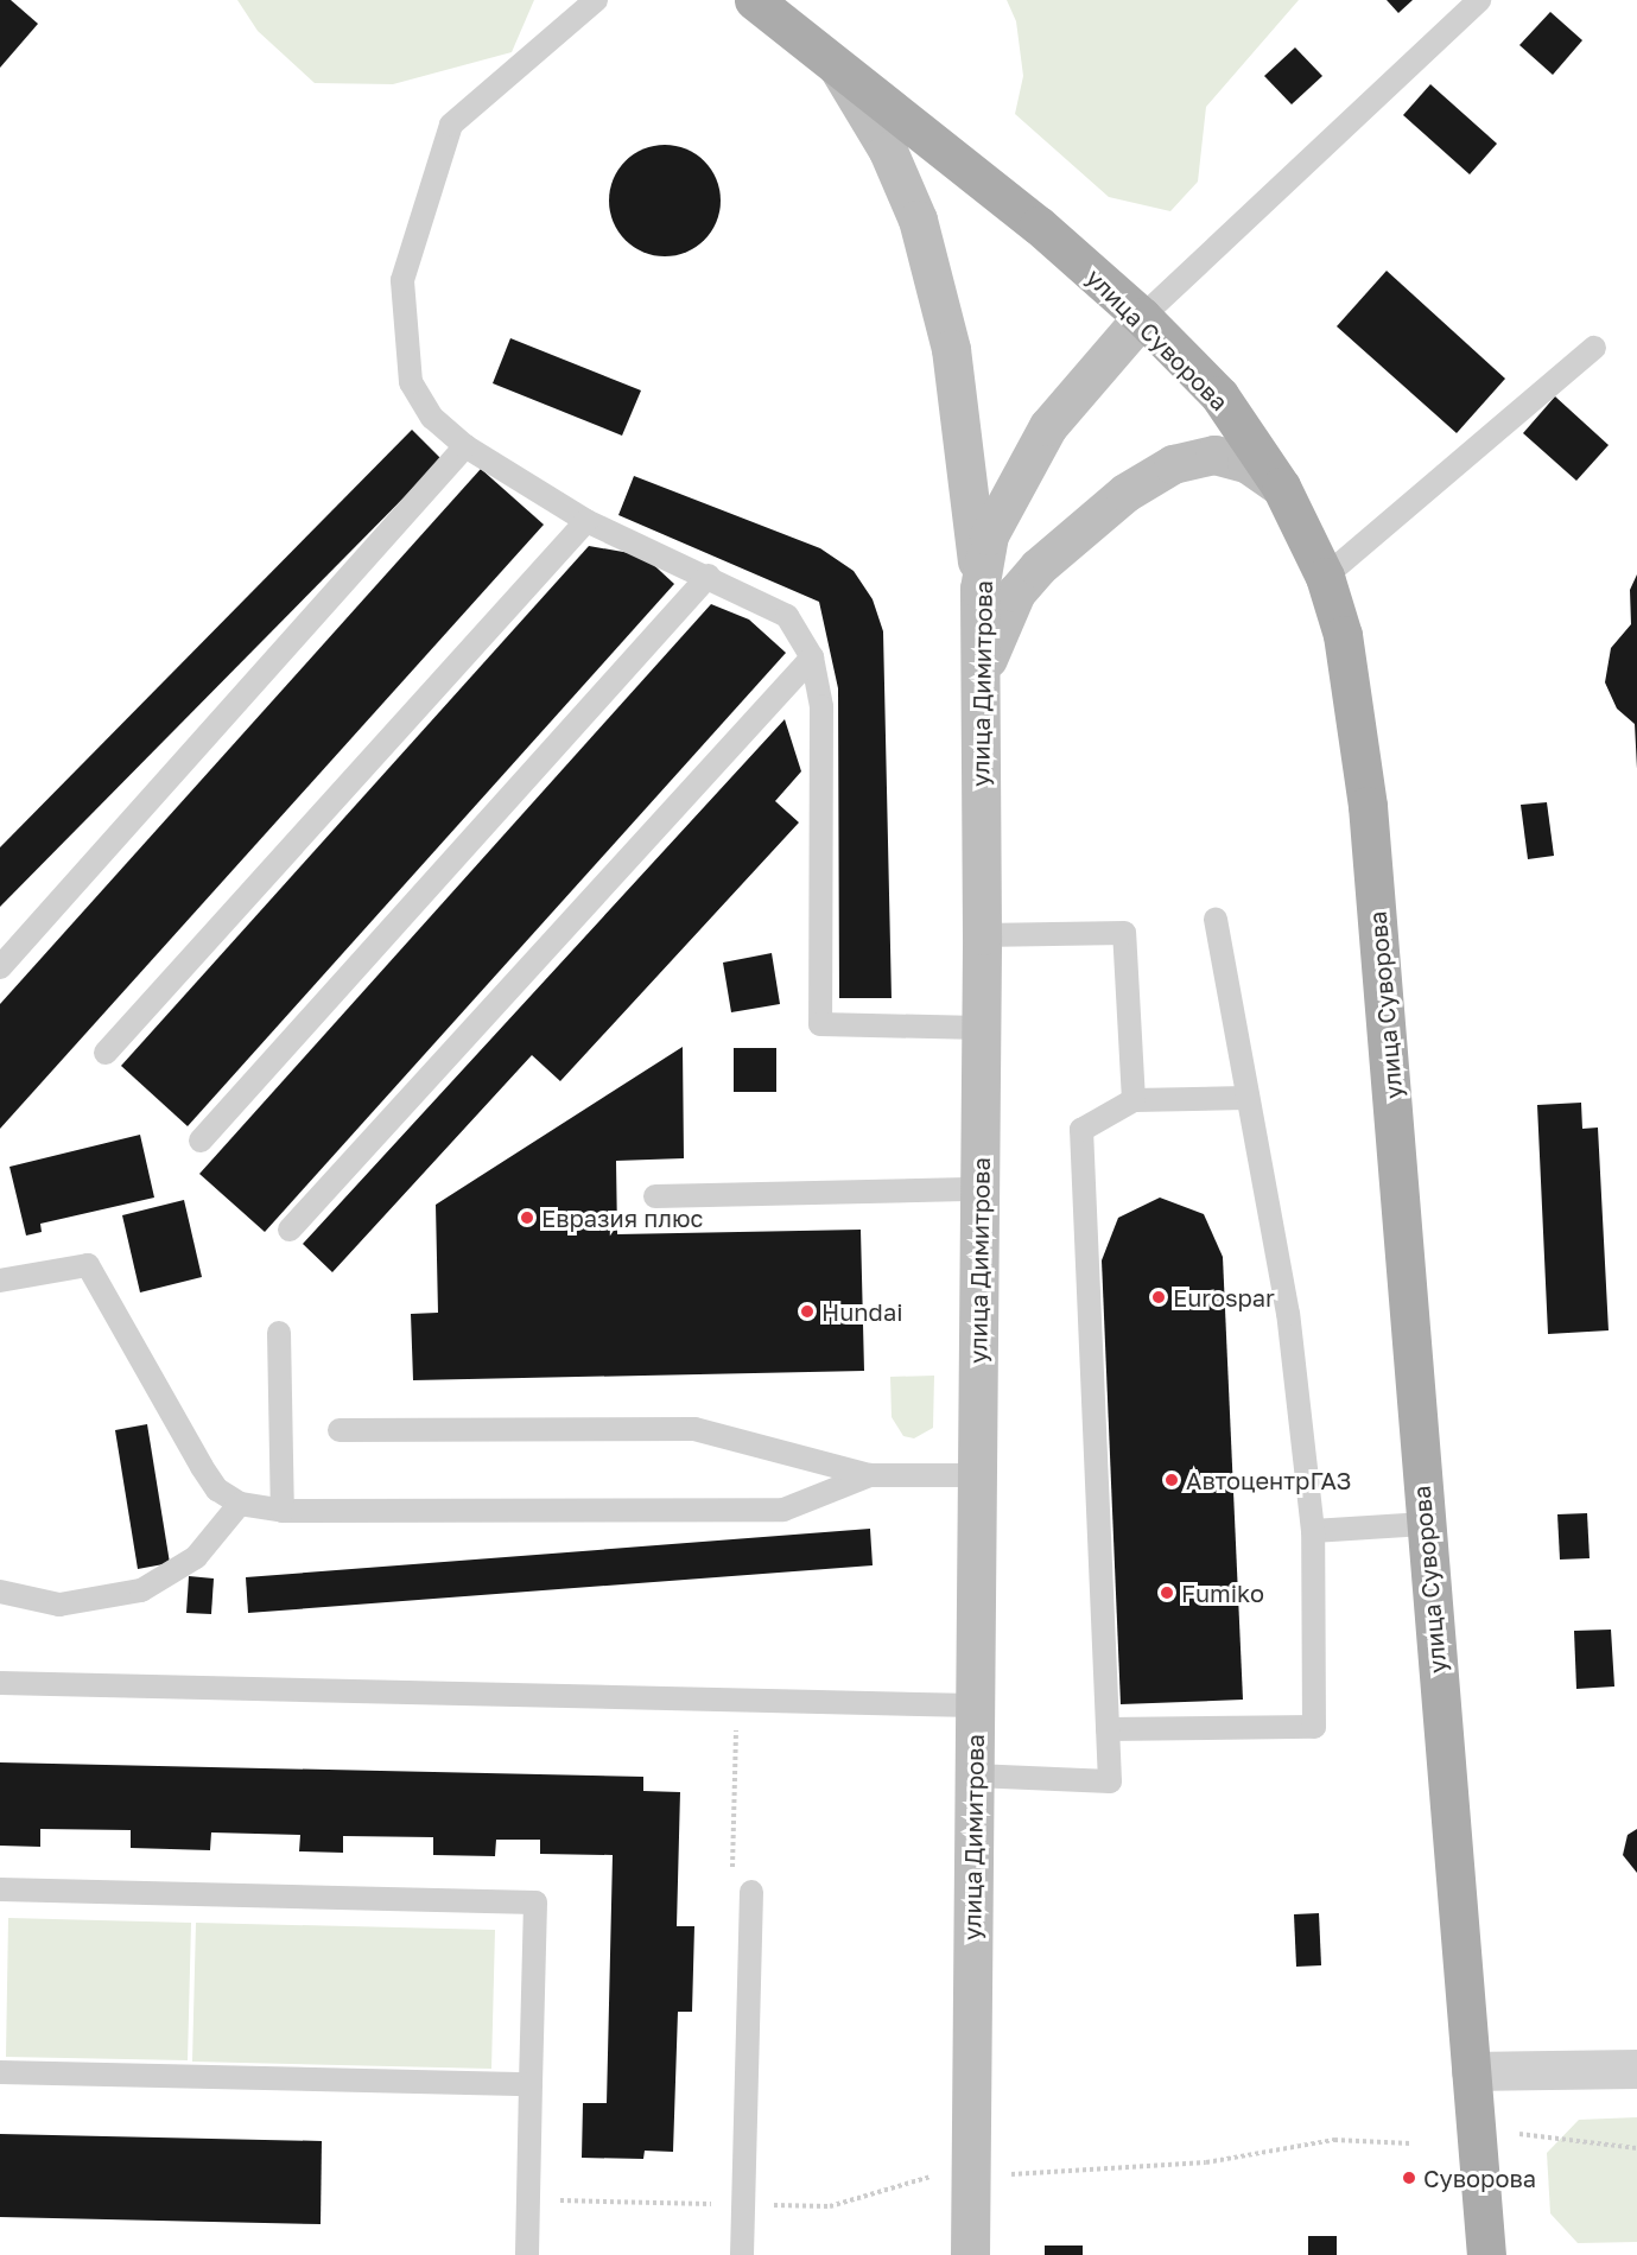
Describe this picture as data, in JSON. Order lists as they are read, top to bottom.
{
  "streets": {
    "main road": ["улица Суворова", "улица Димитрова"]
  },
  "crossings": [
    ["улица Суворова", "улица Димитрова"]
  ],
  "places": [
    "Евразия плюс",
    "Eurospar",
    "Hundai",
    "АвтоцентрГАЗ",
    "Fumiko",
    "Суворова"
  ]
}
